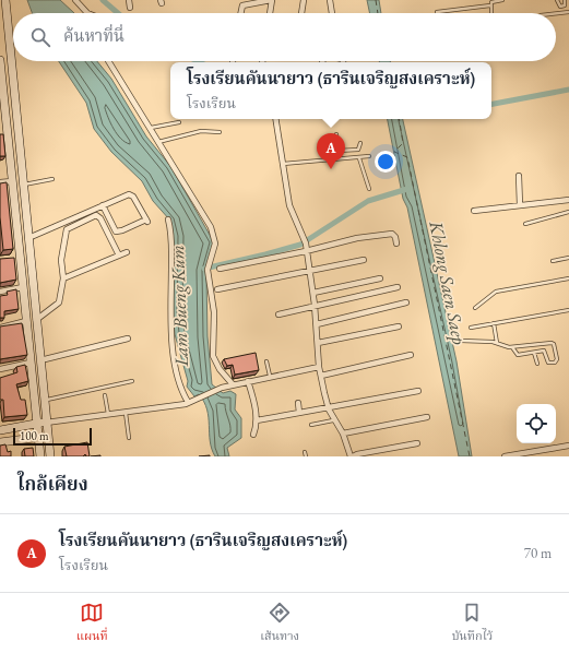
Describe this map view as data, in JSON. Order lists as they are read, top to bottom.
{
  "water": ["Khlong Saen Saep", "Lam Bueng Kum"],
  "scale_bar": "100 m",
  "page": {
    "search": "ค้นหาที่นี่",
    "popup": ["โรงเรียนคันนายาว (ธารินเจริญสงเคราะห์)", "โรงเรียน"],
    "pins": "A",
    "scale": "100 m",
    "heading": "ใกล้เคียง",
    "list": [
      {
        "mark": "A",
        "name": "โรงเรียนคันนายาว (ธารินเจริญสงเคราะห์)",
        "note": "โรงเรียน",
        "value": "70 m"
      }
    ],
    "nav": ["แผนที่", "เส้นทาง", "บันทึกไว้"]
  }
}
